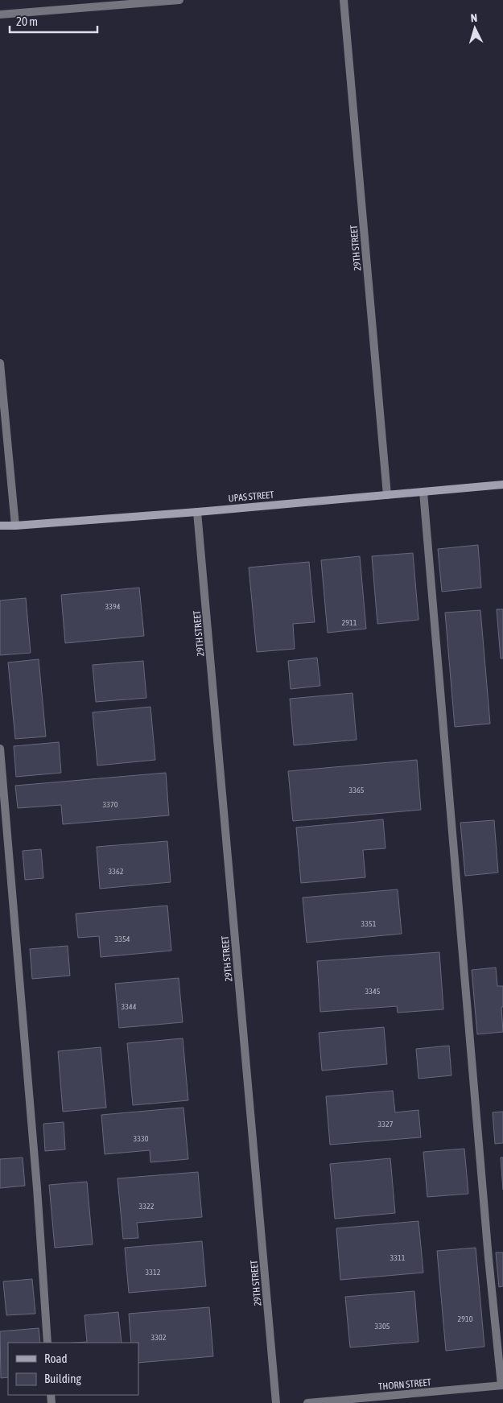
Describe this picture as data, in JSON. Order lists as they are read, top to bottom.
{
  "streets": {
    "main road": ["UPAS STREET"],
    "street": ["29TH STREET", "THORN STREET"]
  },
  "crossings": [
    ["29TH STREET", "UPAS STREET"]
  ],
  "house_numbers": [
    "3394",
    "2911",
    "3365",
    "3370",
    "3362",
    "3351",
    "3354",
    "3345",
    "3344",
    "3327",
    "3330",
    "3322",
    "3311",
    "3312",
    "2910",
    "3305",
    "3302"
  ],
  "legend": ["Road", "Building"],
  "scale_bar": "20 m",
  "north": "top"
}
